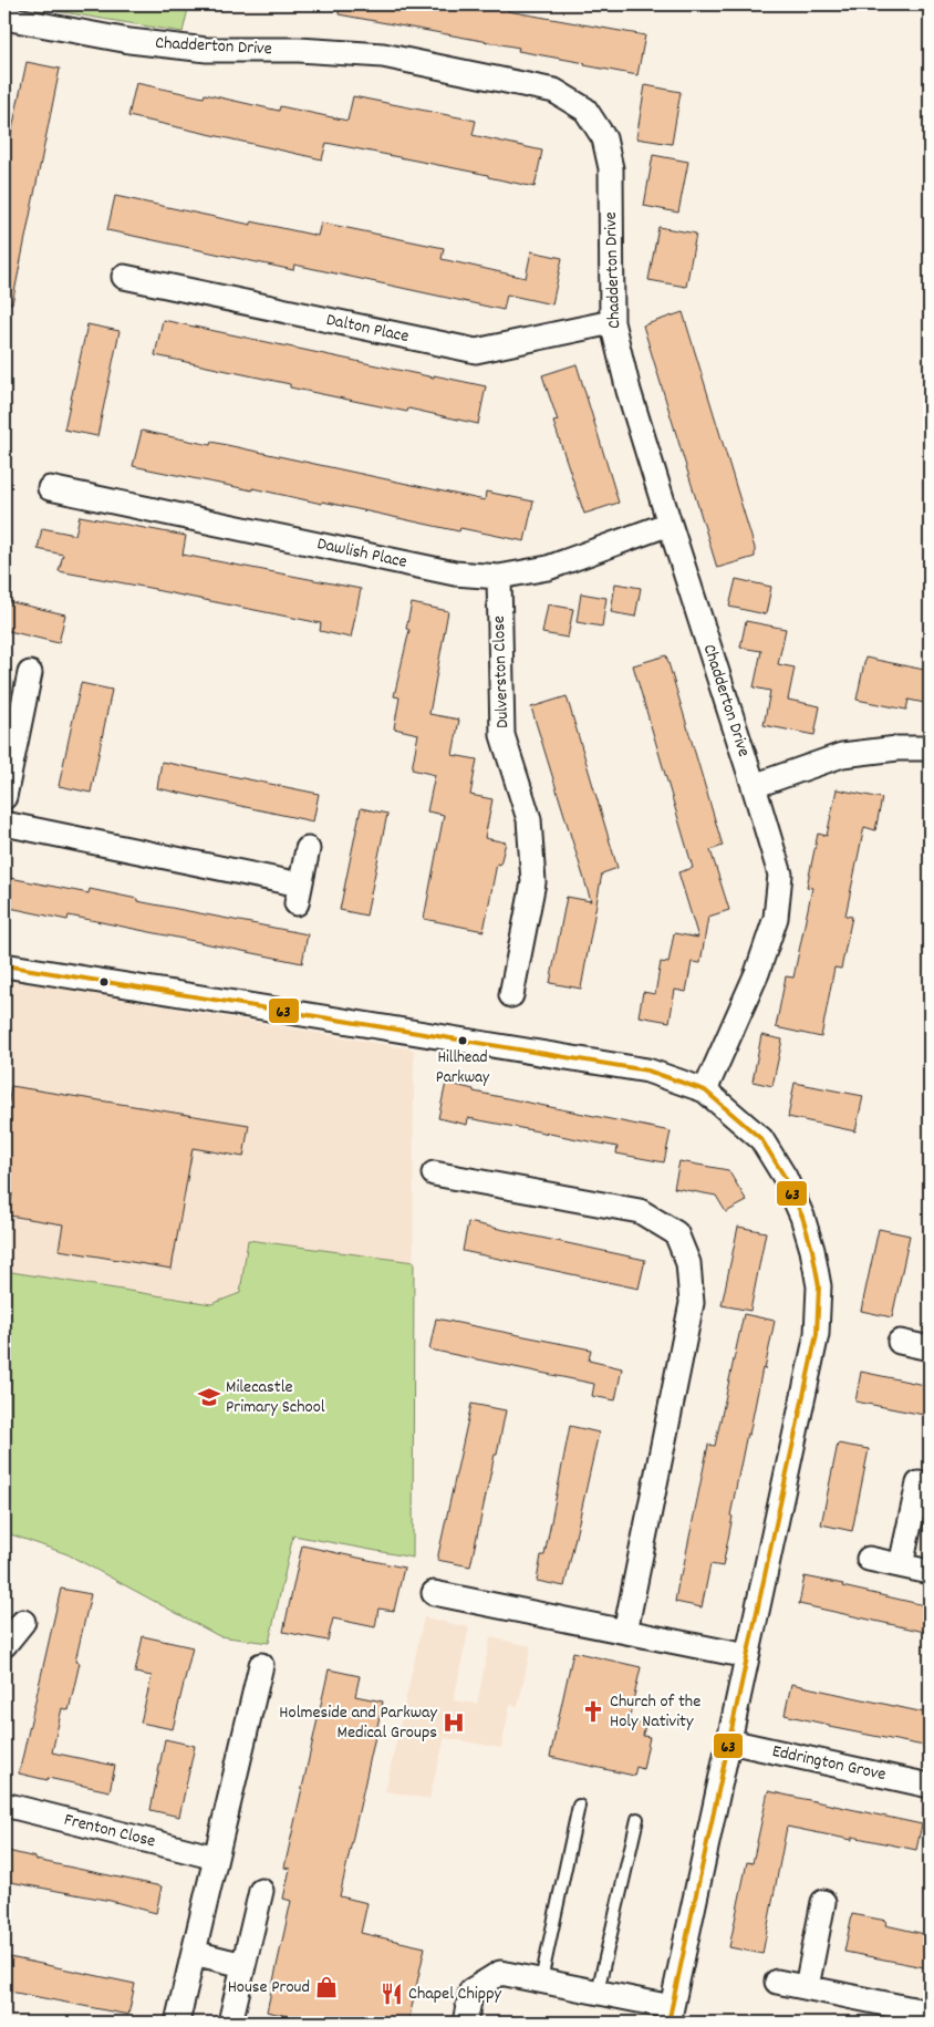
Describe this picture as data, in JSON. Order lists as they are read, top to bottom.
{
  "streets": {
    "street": [
      "Chadderton Drive",
      "Dalton Place",
      "Dawlish Place",
      "Dulverston Close",
      "Eddrington Grove",
      "Frenton Close"
    ]
  },
  "crossings": [
    ["Chadderton Drive", "Dalton Place"],
    ["Chadderton Drive", "Dawlish Place"],
    ["Dawlish Place", "Dulverston Close"]
  ],
  "places": {
    "other": ["Hillhead Parkway"],
    "school or university": ["Milecastle Primary School"],
    "church": ["Church of the Holy Nativity"],
    "hospital": ["Holmeside and Parkway Medical Groups"],
    "shop": ["House Proud"],
    "restaurant": ["Chapel Chippy"]
  },
  "lines": ["transit line 63"]
}
